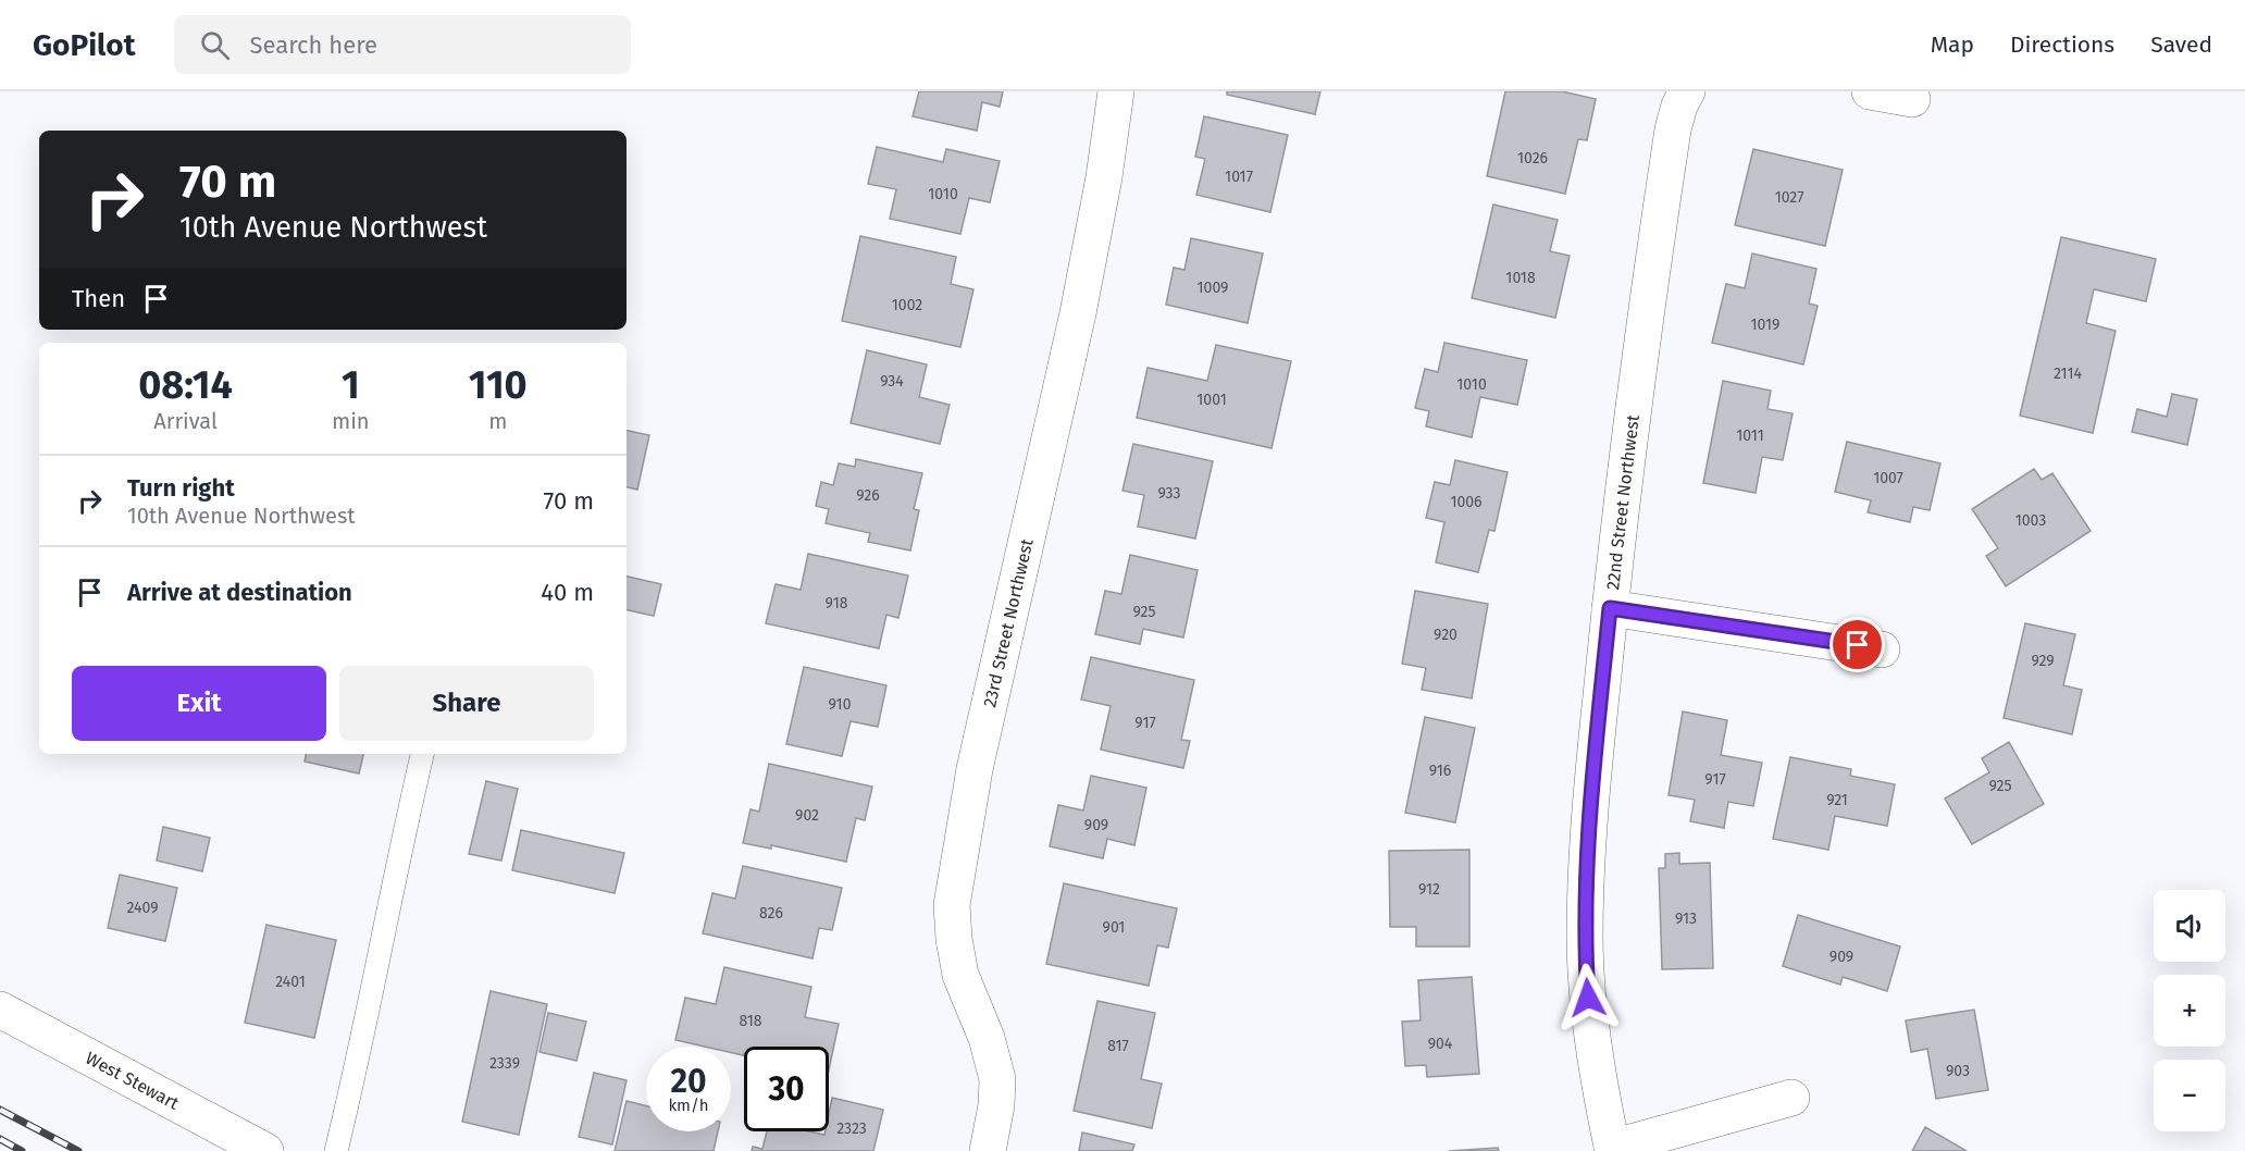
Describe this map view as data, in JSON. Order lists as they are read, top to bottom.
{
  "streets": {
    "street": ["22nd Street Northwest", "23rd Street Northwest", "West Stewart"]
  },
  "house_numbers": [
    "1026",
    "1017",
    "1010",
    "1027",
    "1018",
    "1009",
    "1002",
    "1019",
    "2114",
    "934",
    "1010",
    "1001",
    "1011",
    "1007",
    "933",
    "926",
    "1006",
    "1003",
    "918",
    "925",
    "920",
    "929",
    "910",
    "917",
    "916",
    "917",
    "925",
    "921",
    "902",
    "909",
    "912",
    "2409",
    "826",
    "913",
    "901",
    "909",
    "2401",
    "818",
    "904",
    "817",
    "2339",
    "903",
    "2323"
  ],
  "page": {
    "header": "GoPilot",
    "search": "Search here",
    "nav": ["Map", "Directions", "Saved"],
    "turn": ["70 m", "10th Avenue Northwest"],
    "then": "Then",
    "eta": [
      "08:14",
      "Arrival",
      "1",
      "min",
      "110",
      "m"
    ],
    "list": [
      {
        "name": "Turn right",
        "note": "10th Avenue Northwest",
        "value": "70 m"
      },
      {
        "name": "Arrive at destination",
        "value": "40 m"
      }
    ],
    "buttons": ["Exit", "Share"],
    "map_buttons": ["+", "−"],
    "speed": "20 km/h",
    "limit": "30"
  }
}
